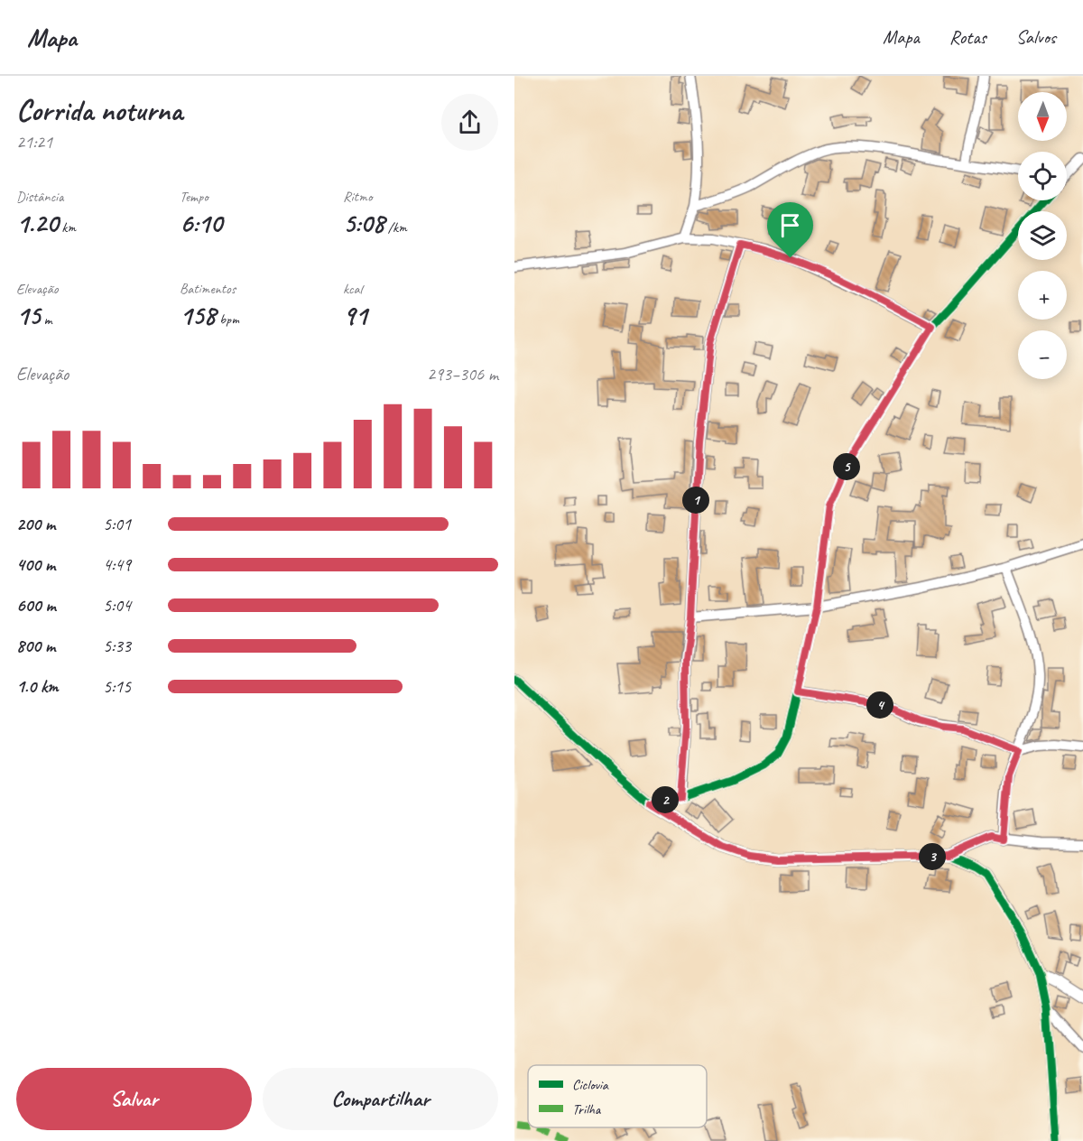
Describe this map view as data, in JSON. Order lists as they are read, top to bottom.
{
  "legend": ["Ciclovia", "Trilha"],
  "north": "bottom",
  "page": {
    "header": "Mapa",
    "nav": ["Mapa", "Rotas", "Salvos"],
    "heading": ["Corrida noturna", "21:21"],
    "map_buttons": ["+", "−"],
    "stats": [
      ["Distância", "1.20 km"],
      ["Tempo", "6:10"],
      ["Ritmo", "5:08 /km"],
      ["Elevação", "15 m"],
      ["Batimentos", "158 bpm"],
      ["kcal", "91"]
    ],
    "chart": ["Elevação", "293–306 m"],
    "pins": [
      "5",
      "1",
      "4",
      "2",
      "3"
    ],
    "list": [
      {
        "name": "200 m",
        "note": "5:01"
      },
      {
        "name": "400 m",
        "note": "4:49"
      },
      {
        "name": "600 m",
        "note": "5:04"
      },
      {
        "name": "800 m",
        "note": "5:33"
      },
      {
        "name": "1.0 km",
        "note": "5:15"
      }
    ],
    "buttons": ["Salvar", "Compartilhar"]
  }
}
